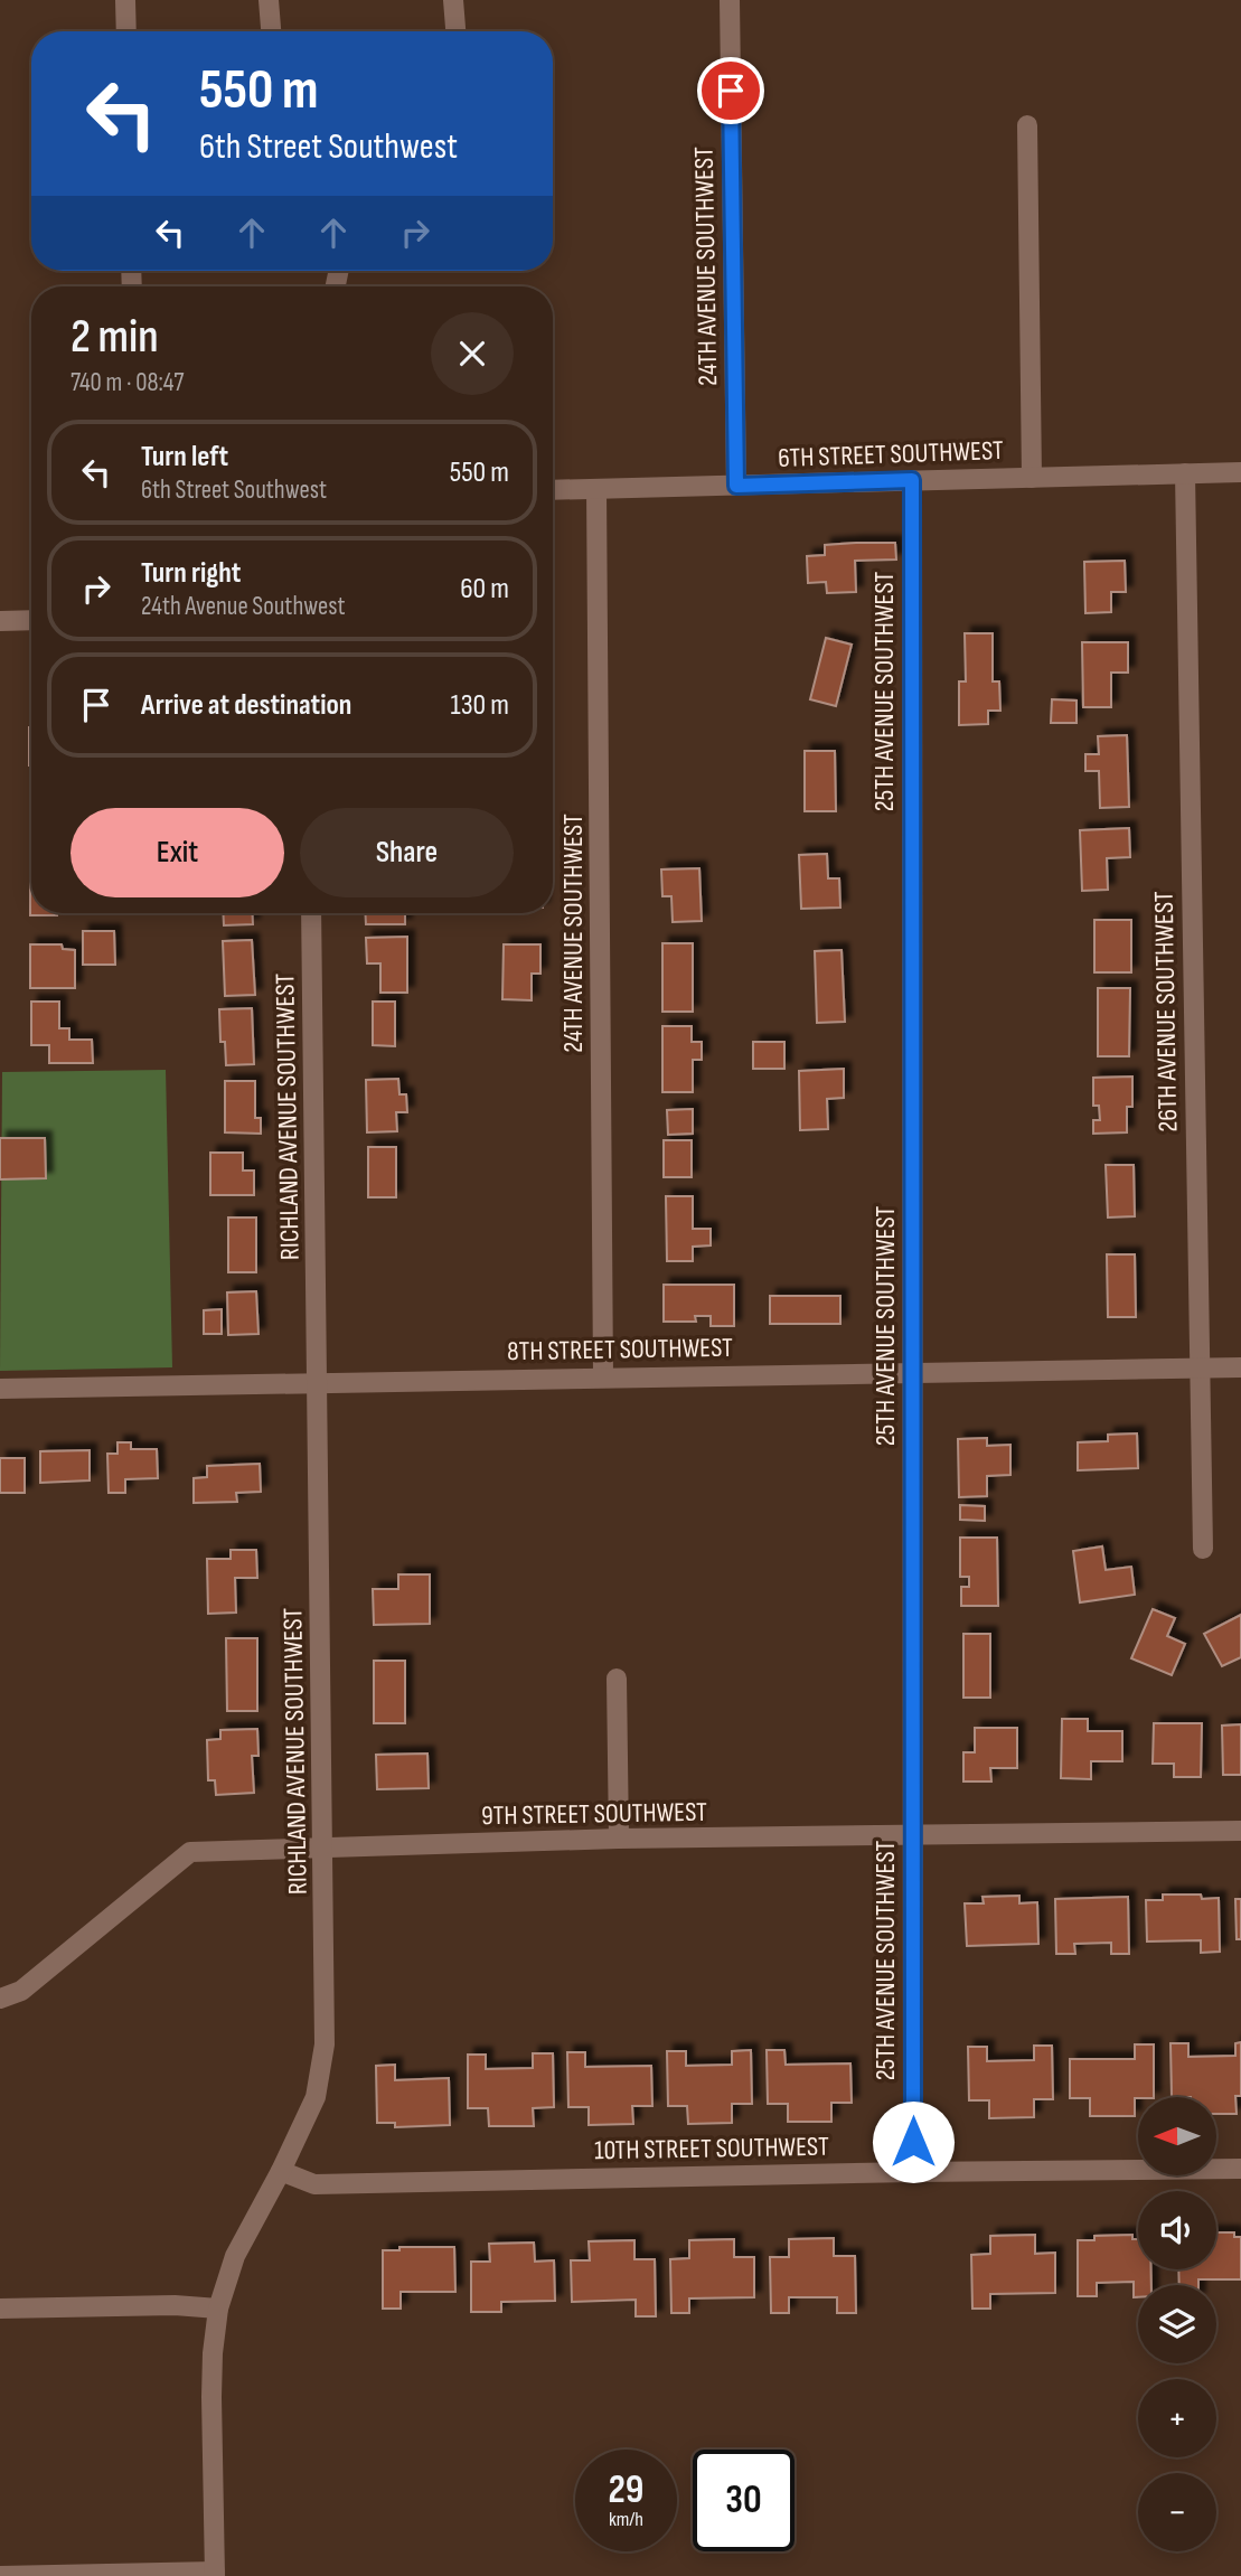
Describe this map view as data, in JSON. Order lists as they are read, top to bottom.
{
  "streets": {
    "street": [
      "24TH AVENUE SOUTHWEST",
      "6TH STREET SOUTHWEST",
      "25TH AVENUE SOUTHWEST",
      "26TH AVENUE SOUTHWEST",
      "RICHLAND AVENUE SOUTHWEST",
      "8TH STREET SOUTHWEST",
      "9TH STREET SOUTHWEST",
      "10TH STREET SOUTHWEST"
    ]
  },
  "crossings": [
    ["24TH AVENUE SOUTHWEST", "6TH STREET SOUTHWEST"],
    ["24TH AVENUE SOUTHWEST", "8TH STREET SOUTHWEST"],
    ["6TH STREET SOUTHWEST", "25TH AVENUE SOUTHWEST"],
    ["6TH STREET SOUTHWEST", "26TH AVENUE SOUTHWEST"],
    ["25TH AVENUE SOUTHWEST", "8TH STREET SOUTHWEST"],
    ["25TH AVENUE SOUTHWEST", "9TH STREET SOUTHWEST"],
    ["25TH AVENUE SOUTHWEST", "10TH STREET SOUTHWEST"],
    ["26TH AVENUE SOUTHWEST", "8TH STREET SOUTHWEST"],
    ["RICHLAND AVENUE SOUTHWEST", "8TH STREET SOUTHWEST"],
    ["RICHLAND AVENUE SOUTHWEST", "9TH STREET SOUTHWEST"],
    ["RICHLAND AVENUE SOUTHWEST", "10TH STREET SOUTHWEST"]
  ],
  "north": "left",
  "page": {
    "turn": ["550 m", "6th Street Southwest"],
    "heading": ["2 min", "740 m · 08:47"],
    "list": [
      {
        "name": "Turn left",
        "note": "6th Street Southwest",
        "value": "550 m"
      },
      {
        "name": "Turn right",
        "note": "24th Avenue Southwest",
        "value": "60 m"
      },
      {
        "name": "Arrive at destination",
        "value": "130 m"
      }
    ],
    "buttons": ["Exit", "Share"],
    "map_buttons": ["+", "−"],
    "speed": "29 km/h",
    "limit": "30"
  }
}
